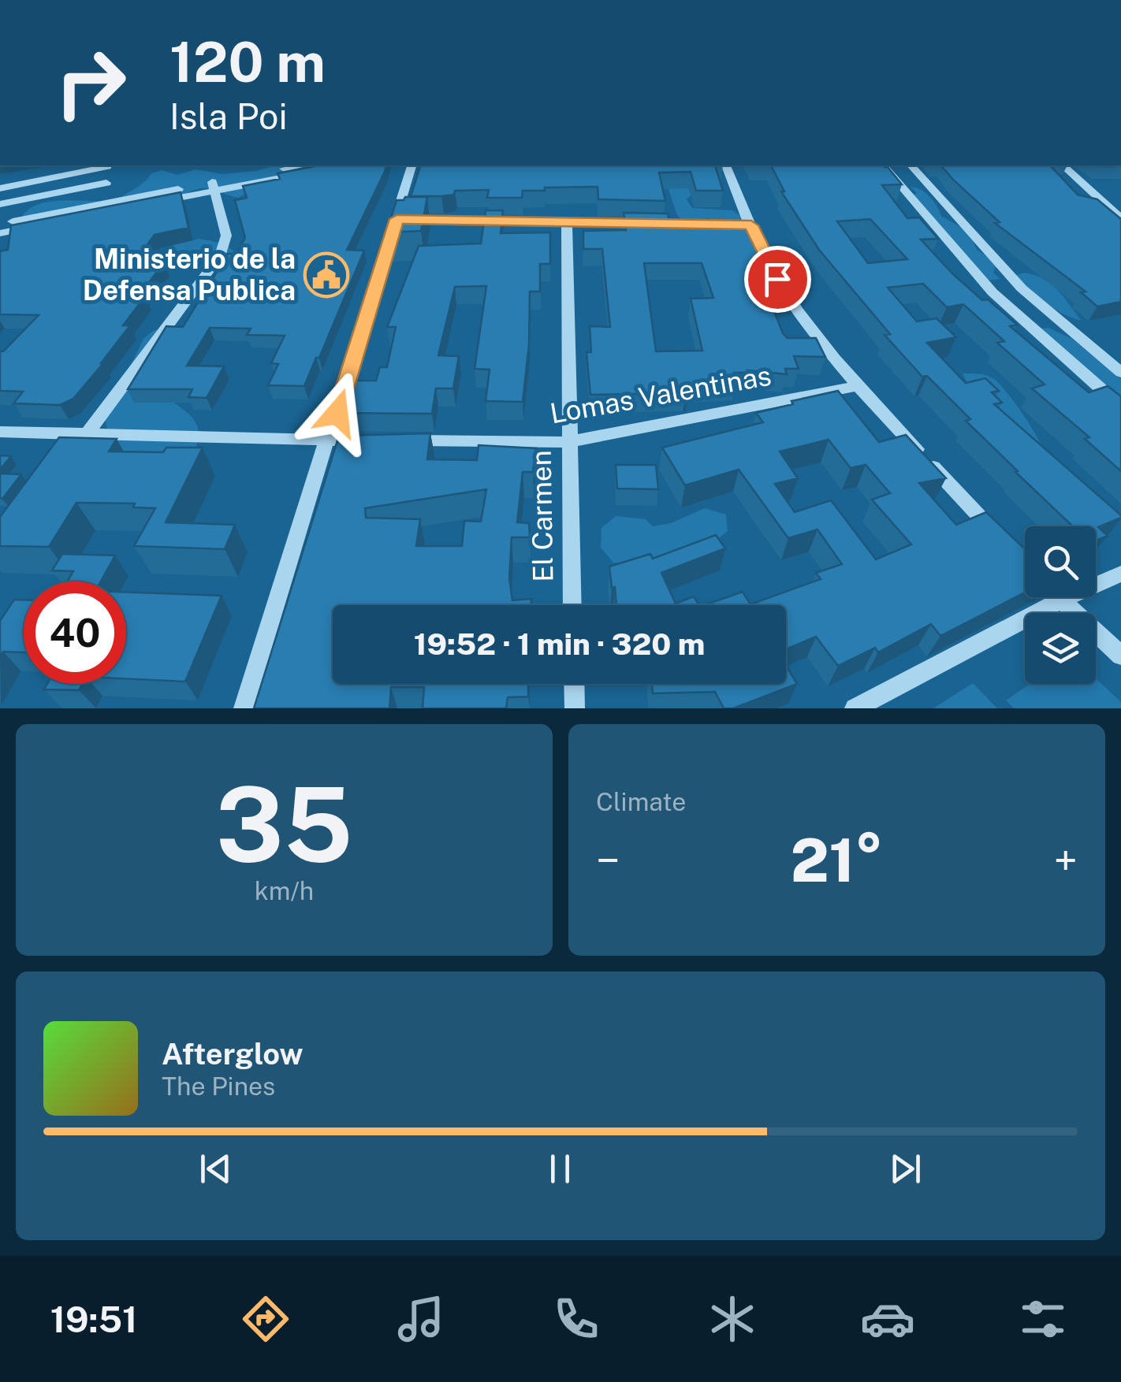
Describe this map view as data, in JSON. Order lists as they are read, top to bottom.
{
  "streets": {
    "street": ["Lomas Valentinas", "El Carmen"]
  },
  "crossings": [
    ["Lomas Valentinas", "El Carmen"]
  ],
  "places": {
    "public building": ["Ministerio de la Defensa Publica"]
  },
  "page": {
    "turn": ["120 m", "Isla Poi"],
    "limit": "40",
    "trip": "19:52 · 1 min · 320 m",
    "tile": [
      ["35", "km/h"],
      "Climate"
    ],
    "heat": ["−", "21°", "+"],
    "song": ["Afterglow", "The Pines"],
    "tabs": "19:51"
  }
}
